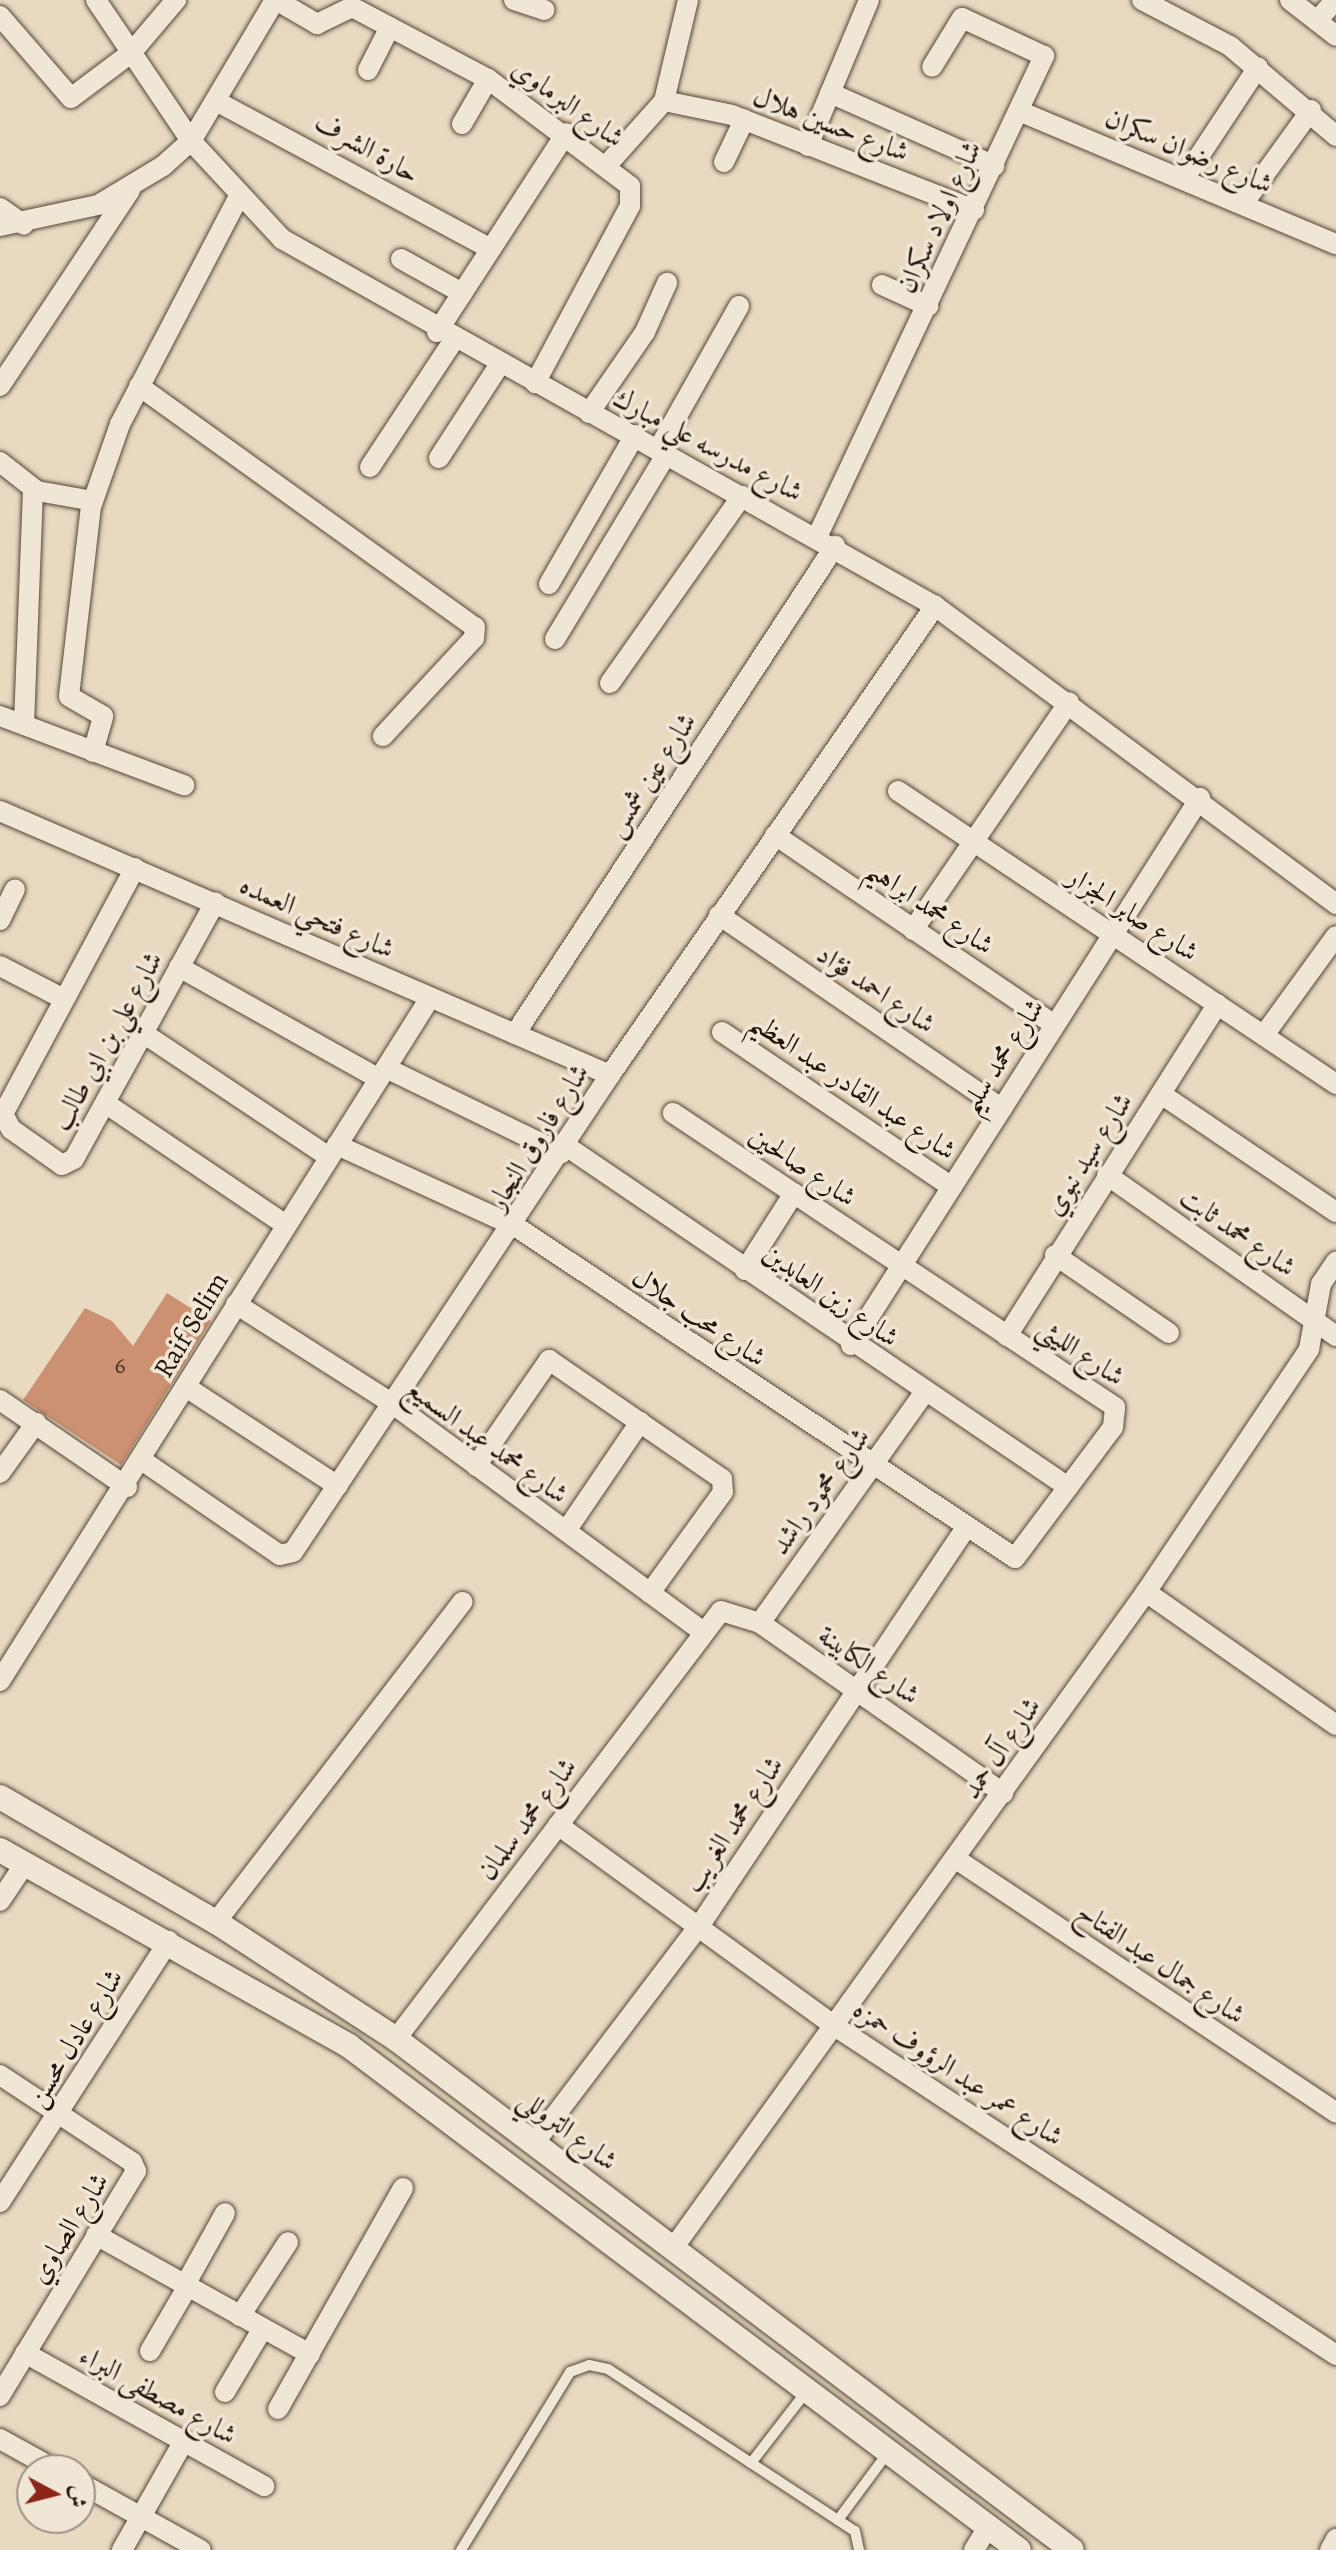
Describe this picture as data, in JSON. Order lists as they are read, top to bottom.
{
  "streets": {
    "street": [
      "شارع البرماوي",
      "شارع حسين هلال",
      "حارة الشرف",
      "شارع رضوان سكران",
      "شارع اولاد سكران",
      "شارع مدرسه علي مبارك",
      "شارع عين شمس",
      "شارع محمد ابراهيم",
      "شارع صابر الجزار",
      "شارع فتحي العمده",
      "شارع احمد فؤاد",
      "شارع علي بن ابي طالب",
      "شارع محمد سليم",
      "شارع عبد القادر عبد العظيم",
      "شارع فاروق النجار",
      "شارع سيد نبوي",
      "شارع صالحين",
      "شارع محمد ثابت",
      "شارع زين العابدين",
      "شارع محب جلال",
      "Raif Selim",
      "شارع الليثي",
      "شارع محمد عبد السميع",
      "شارع محمود راشد",
      "شارع الكابينة",
      "شارع آل حمد",
      "شارع محمد سلمان",
      "شارع محمد الغريب",
      "شارع جمال عبد الفتاح",
      "شارع عادل محسن",
      "شارع عمر عبد الرؤوف حمزه",
      "شارع التروللي",
      "شارع الصاوي",
      "شارع مصطفى البراء"
    ]
  },
  "crossings": [
    ["شارع البرماوي", "شارع مدرسه علي مبارك"],
    ["شارع حسين هلال", "شارع اولاد سكران"],
    ["شارع رضوان سكران", "شارع اولاد سكران"],
    ["شارع اولاد سكران", "شارع مدرسه علي مبارك"],
    ["شارع اولاد سكران", "شارع عين شمس"],
    ["شارع مدرسه علي مبارك", "شارع عين شمس"],
    ["شارع مدرسه علي مبارك", "شارع محمد سليم"],
    ["شارع مدرسه علي مبارك", "شارع فاروق النجار"],
    ["شارع عين شمس", "شارع فتحي العمده"],
    ["شارع محمد ابراهيم", "شارع محمد سليم"],
    ["شارع محمد ابراهيم", "شارع فاروق النجار"],
    ["شارع صابر الجزار", "شارع محمد سليم"],
    ["شارع صابر الجزار", "شارع سيد نبوي"],
    ["شارع فتحي العمده", "شارع علي بن ابي طالب"],
    ["شارع فتحي العمده", "شارع فاروق النجار"],
    ["شارع فتحي العمده", "Raif Selim"],
    ["شارع احمد فؤاد", "شارع محمد سليم"],
    ["شارع احمد فؤاد", "شارع فاروق النجار"],
    ["شارع علي بن ابي طالب", "شارع زين العابدين"],
    ["شارع علي بن ابي طالب", "شارع محب جلال"],
    ["شارع محمد سليم", "شارع عبد القادر عبد العظيم"],
    ["شارع محمد سليم", "شارع صالحين"],
    ["شارع محمد سليم", "شارع زين العابدين"],
    ["شارع محمد سليم", "شارع الليثي"],
    ["شارع فاروق النجار", "شارع زين العابدين"],
    ["شارع فاروق النجار", "شارع محب جلال"],
    ["شارع فاروق النجار", "Raif Selim"],
    ["شارع فاروق النجار", "شارع محمد عبد السميع"],
    ["شارع سيد نبوي", "شارع محمد ثابت"],
    ["شارع سيد نبوي", "شارع الليثي"],
    ["شارع صالحين", "شارع الليثي"],
    ["شارع محمد ثابت", "شارع آل حمد"],
    ["شارع زين العابدين", "Raif Selim"],
    ["شارع زين العابدين", "شارع الليثي"],
    ["شارع زين العابدين", "شارع محمود راشد"],
    ["شارع محب جلال", "Raif Selim"],
    ["شارع محب جلال", "شارع الليثي"],
    ["شارع محب جلال", "شارع محمود راشد"],
    ["شارع محب جلال", "شارع محمد الغريب"],
    ["Raif Selim", "شارع محمد عبد السميع"],
    ["شارع محمد عبد السميع", "شارع الكابينة"],
    ["شارع محمد عبد السميع", "شارع محمد سلمان"],
    ["شارع محمود راشد", "شارع الكابينة"],
    ["شارع الكابينة", "شارع آل حمد"],
    ["شارع الكابينة", "شارع محمد سلمان"],
    ["شارع الكابينة", "شارع محمد الغريب"],
    ["شارع آل حمد", "شارع جمال عبد الفتاح"],
    ["شارع آل حمد", "شارع عمر عبد الرؤوف حمزه"],
    ["شارع آل حمد", "شارع التروللي"],
    ["شارع محمد سلمان", "شارع عمر عبد الرؤوف حمزه"],
    ["شارع محمد سلمان", "شارع التروللي"],
    ["شارع محمد الغريب", "شارع عمر عبد الرؤوف حمزه"],
    ["شارع محمد الغريب", "شارع التروللي"],
    ["شارع عادل محسن", "شارع الصاوي"],
    ["شارع الصاوي", "شارع مصطفى البراء"]
  ],
  "house_numbers": ["6"],
  "north": "right"
}
